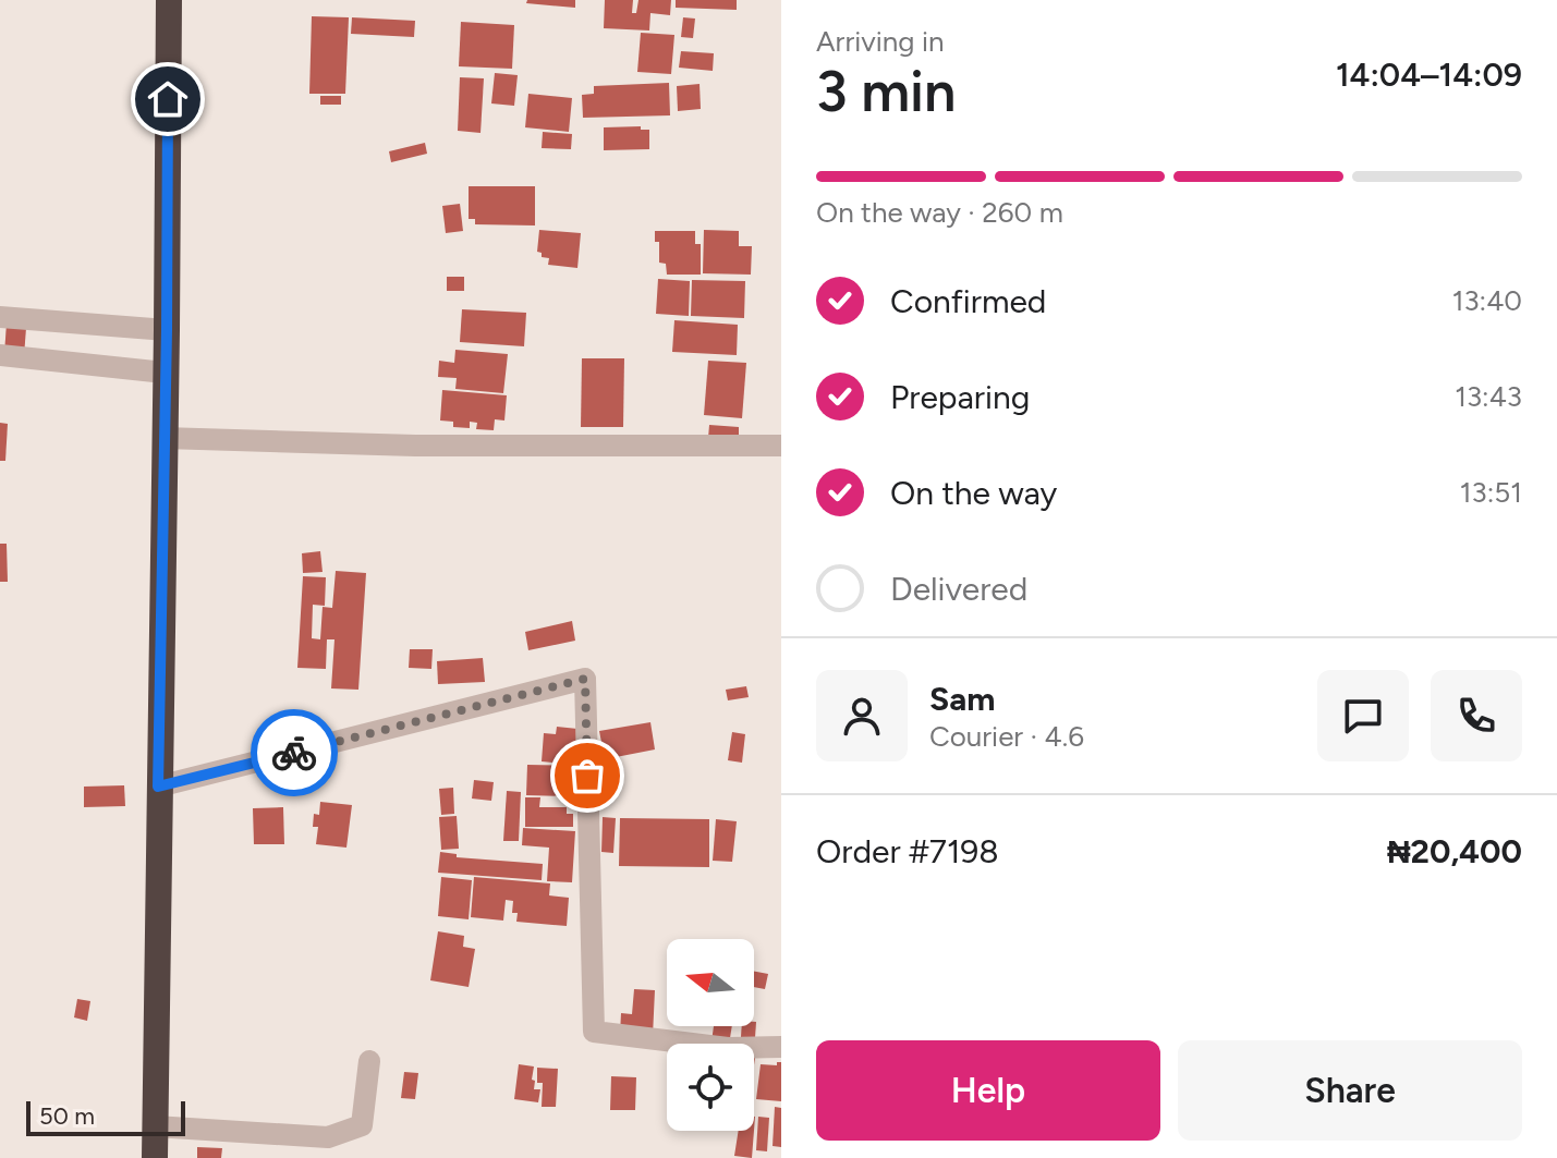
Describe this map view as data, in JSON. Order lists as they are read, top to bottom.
{
  "scale_bar": "50 m",
  "north": "left",
  "page": {
    "heading": ["3 min", "Arriving in", "14:04–14:09"],
    "panel": [
      "Sam",
      "Courier · 4.6",
      "Order #7198",
      "₦20,400"
    ],
    "bar": "On the way · 260 m",
    "list": [
      ["Confirmed", "13:40"],
      ["Preparing", "13:43"],
      ["On the way", "13:51"],
      "Delivered"
    ],
    "buttons": ["Help", "Share"],
    "scale": "50 m"
  }
}
